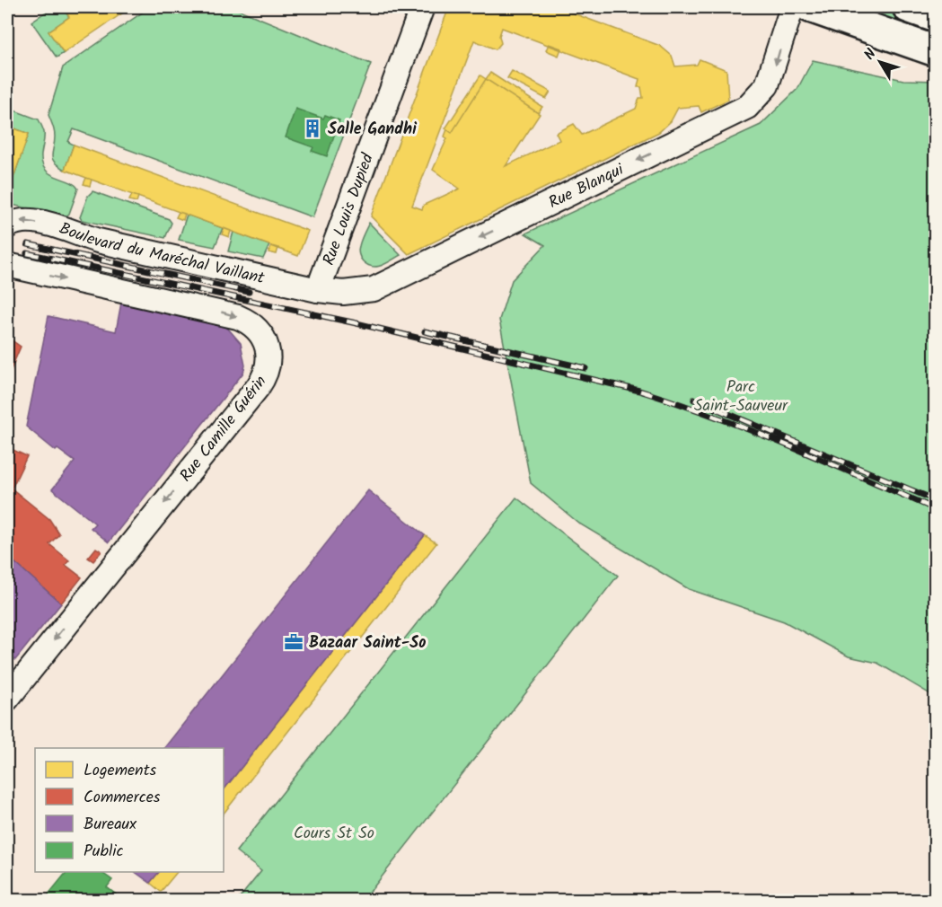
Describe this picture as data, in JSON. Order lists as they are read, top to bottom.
{
  "streets": {
    "street": [
      "Rue Blanqui",
      "Rue Louis Dupied",
      "Boulevard du Maréchal Vaillant",
      "Rue Camille Guérin"
    ]
  },
  "crossings": [
    ["Rue Blanqui", "Rue Louis Dupied"],
    ["Rue Blanqui", "Boulevard du Maréchal Vaillant"],
    ["Rue Louis Dupied", "Boulevard du Maréchal Vaillant"]
  ],
  "one_way": ["Rue Blanqui", "Boulevard du Maréchal Vaillant"],
  "parks": ["Parc Saint-Sauveur", "Cours St So"],
  "places": {
    "building": ["Salle Gandhi"],
    "office": ["Bazaar Saint-So"]
  },
  "legend": [
    "Logements",
    "Commerces",
    "Bureaux",
    "Public"
  ],
  "north": "top left"
}
